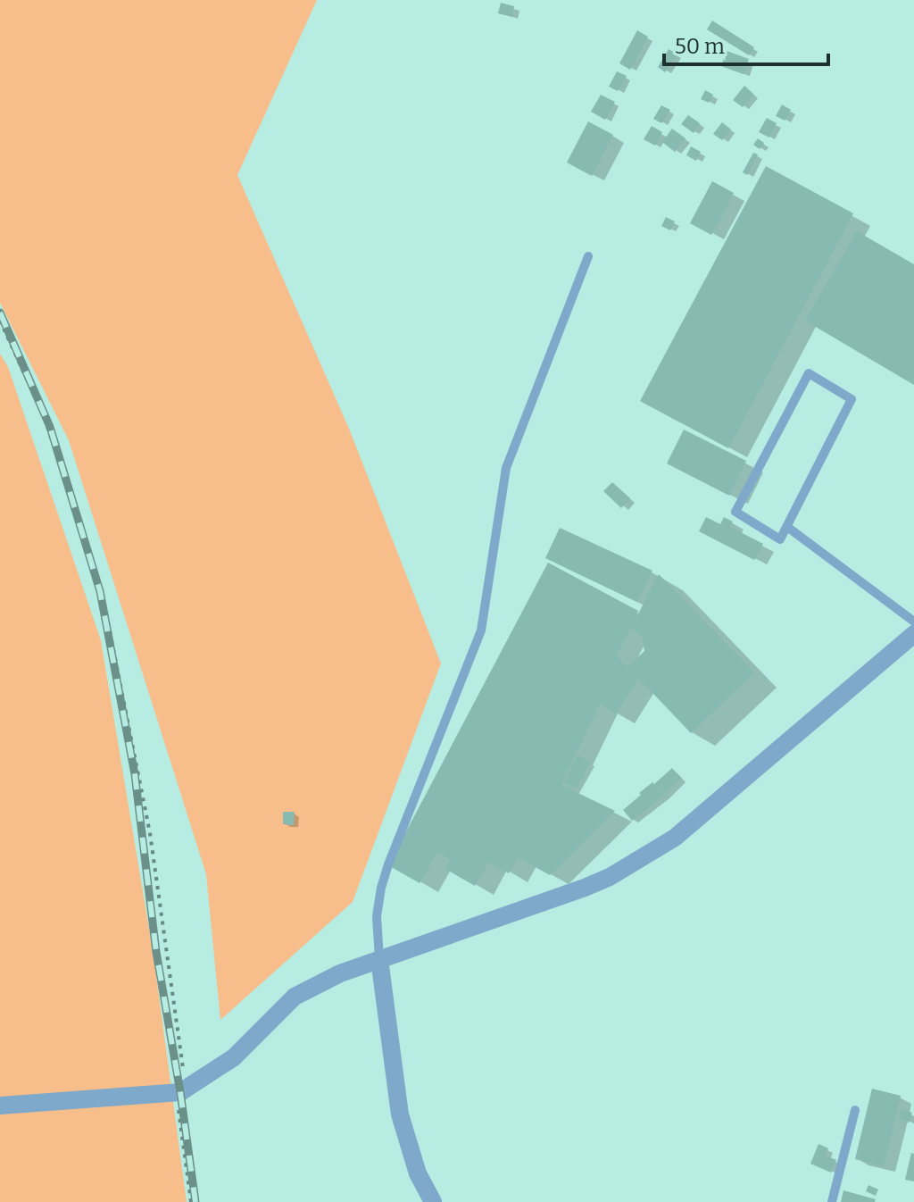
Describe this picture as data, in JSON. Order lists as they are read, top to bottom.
{
  "scale_bar": "50 m"
}
